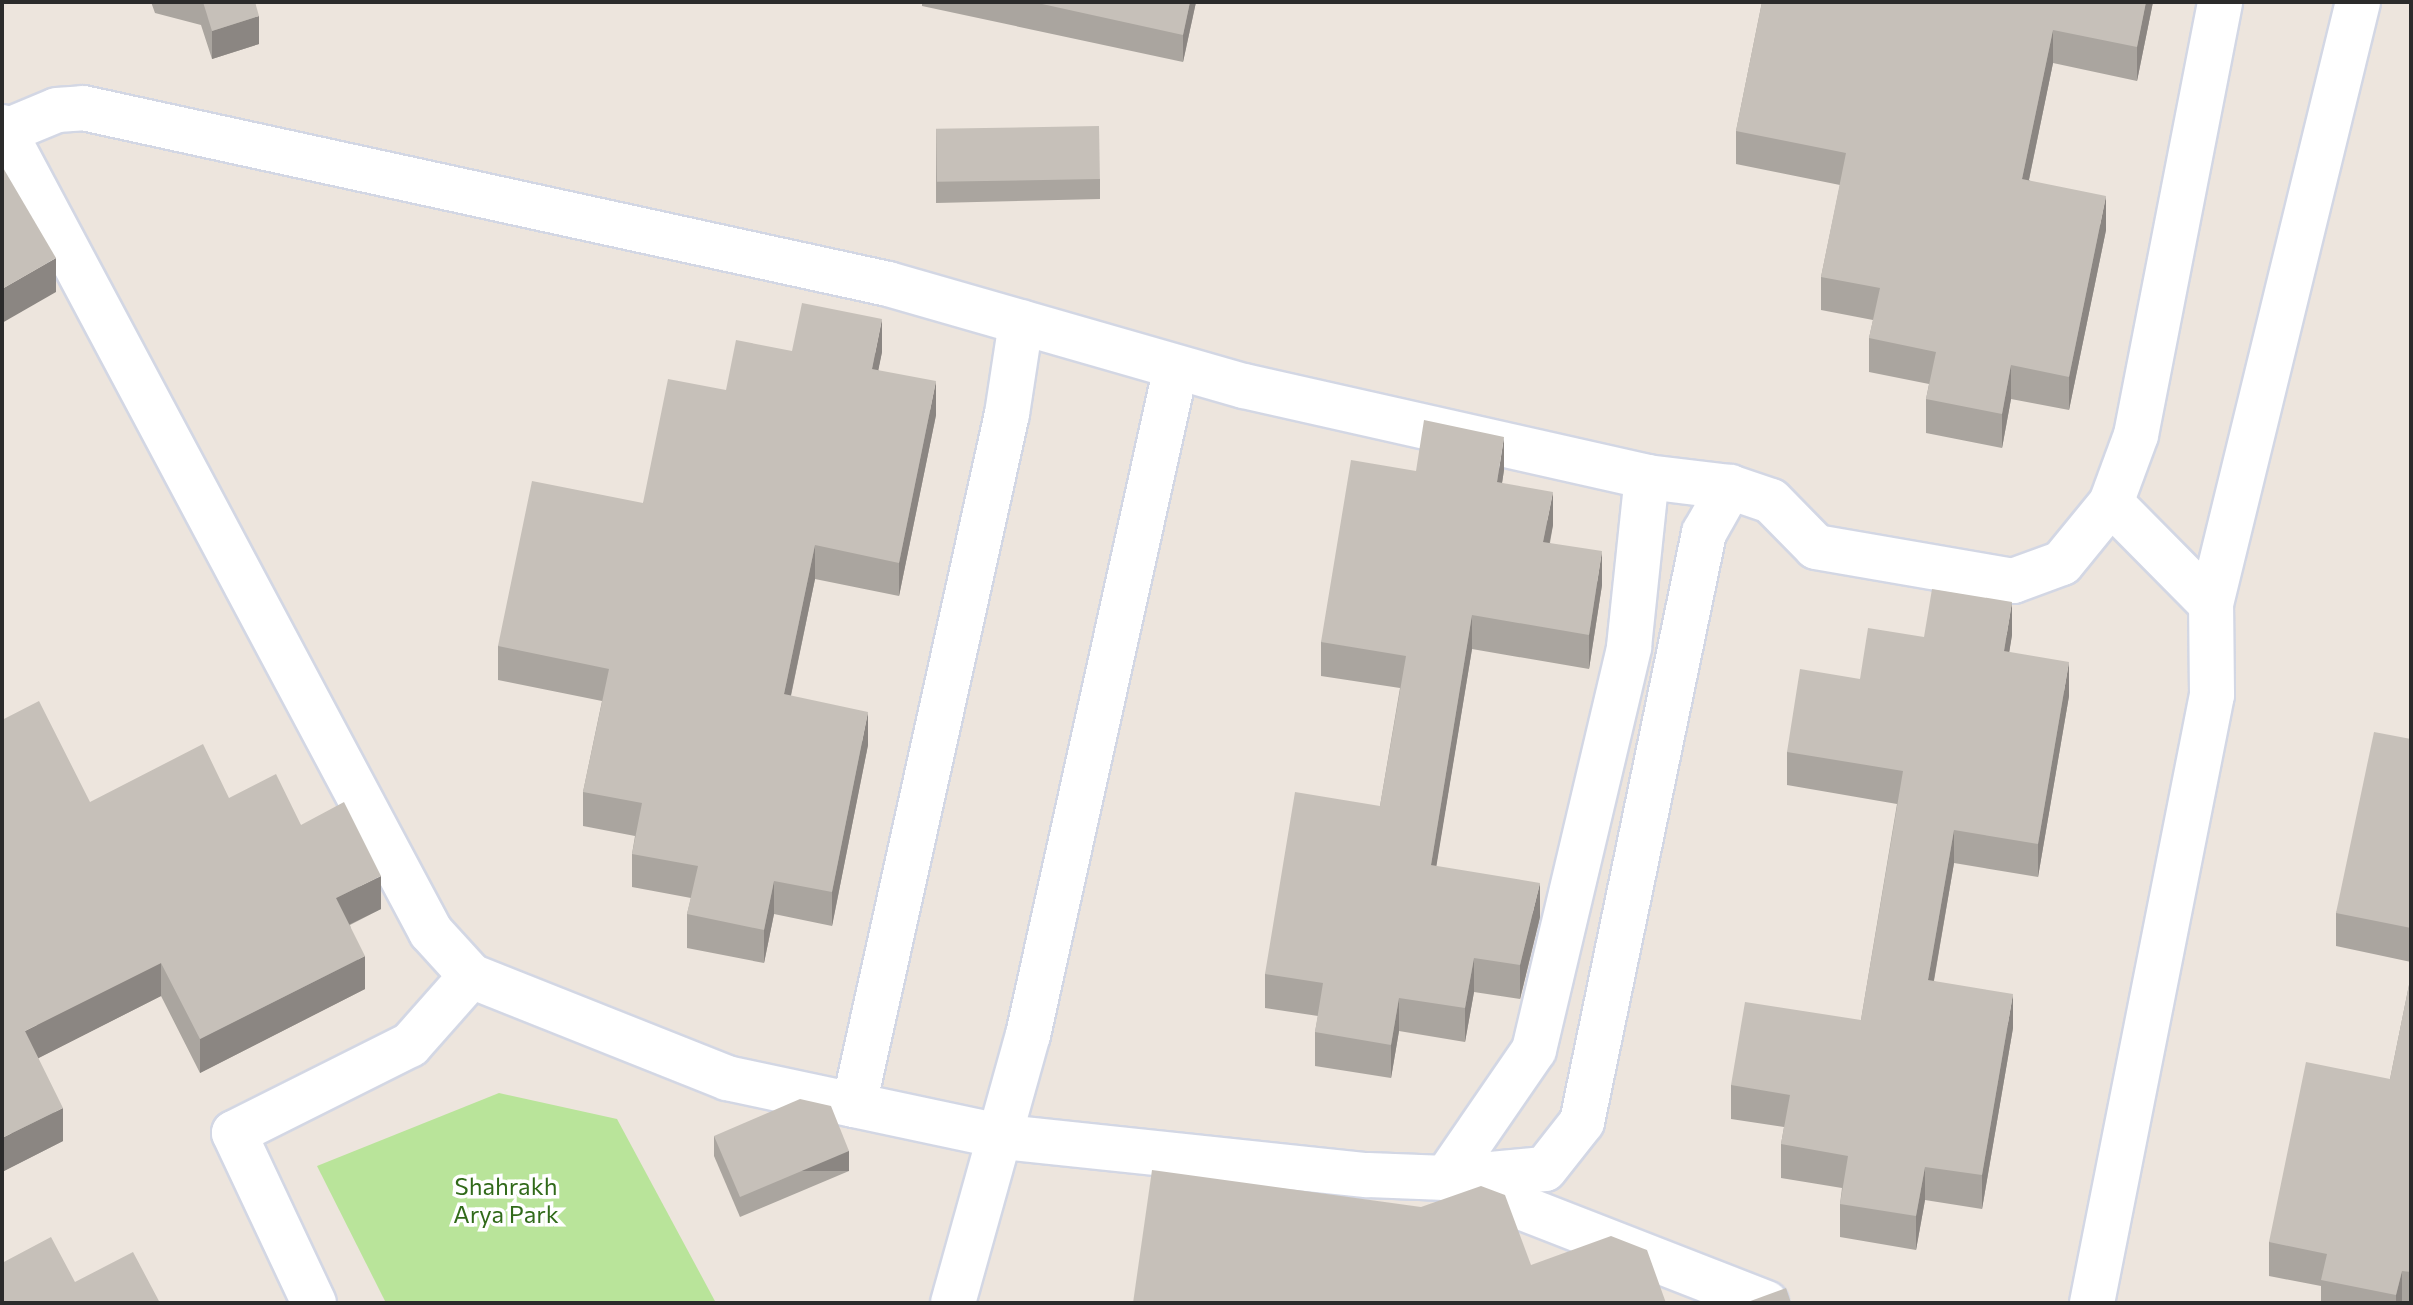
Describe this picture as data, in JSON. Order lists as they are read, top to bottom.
{
  "parks": ["Shahrakh Arya Park"]
}
